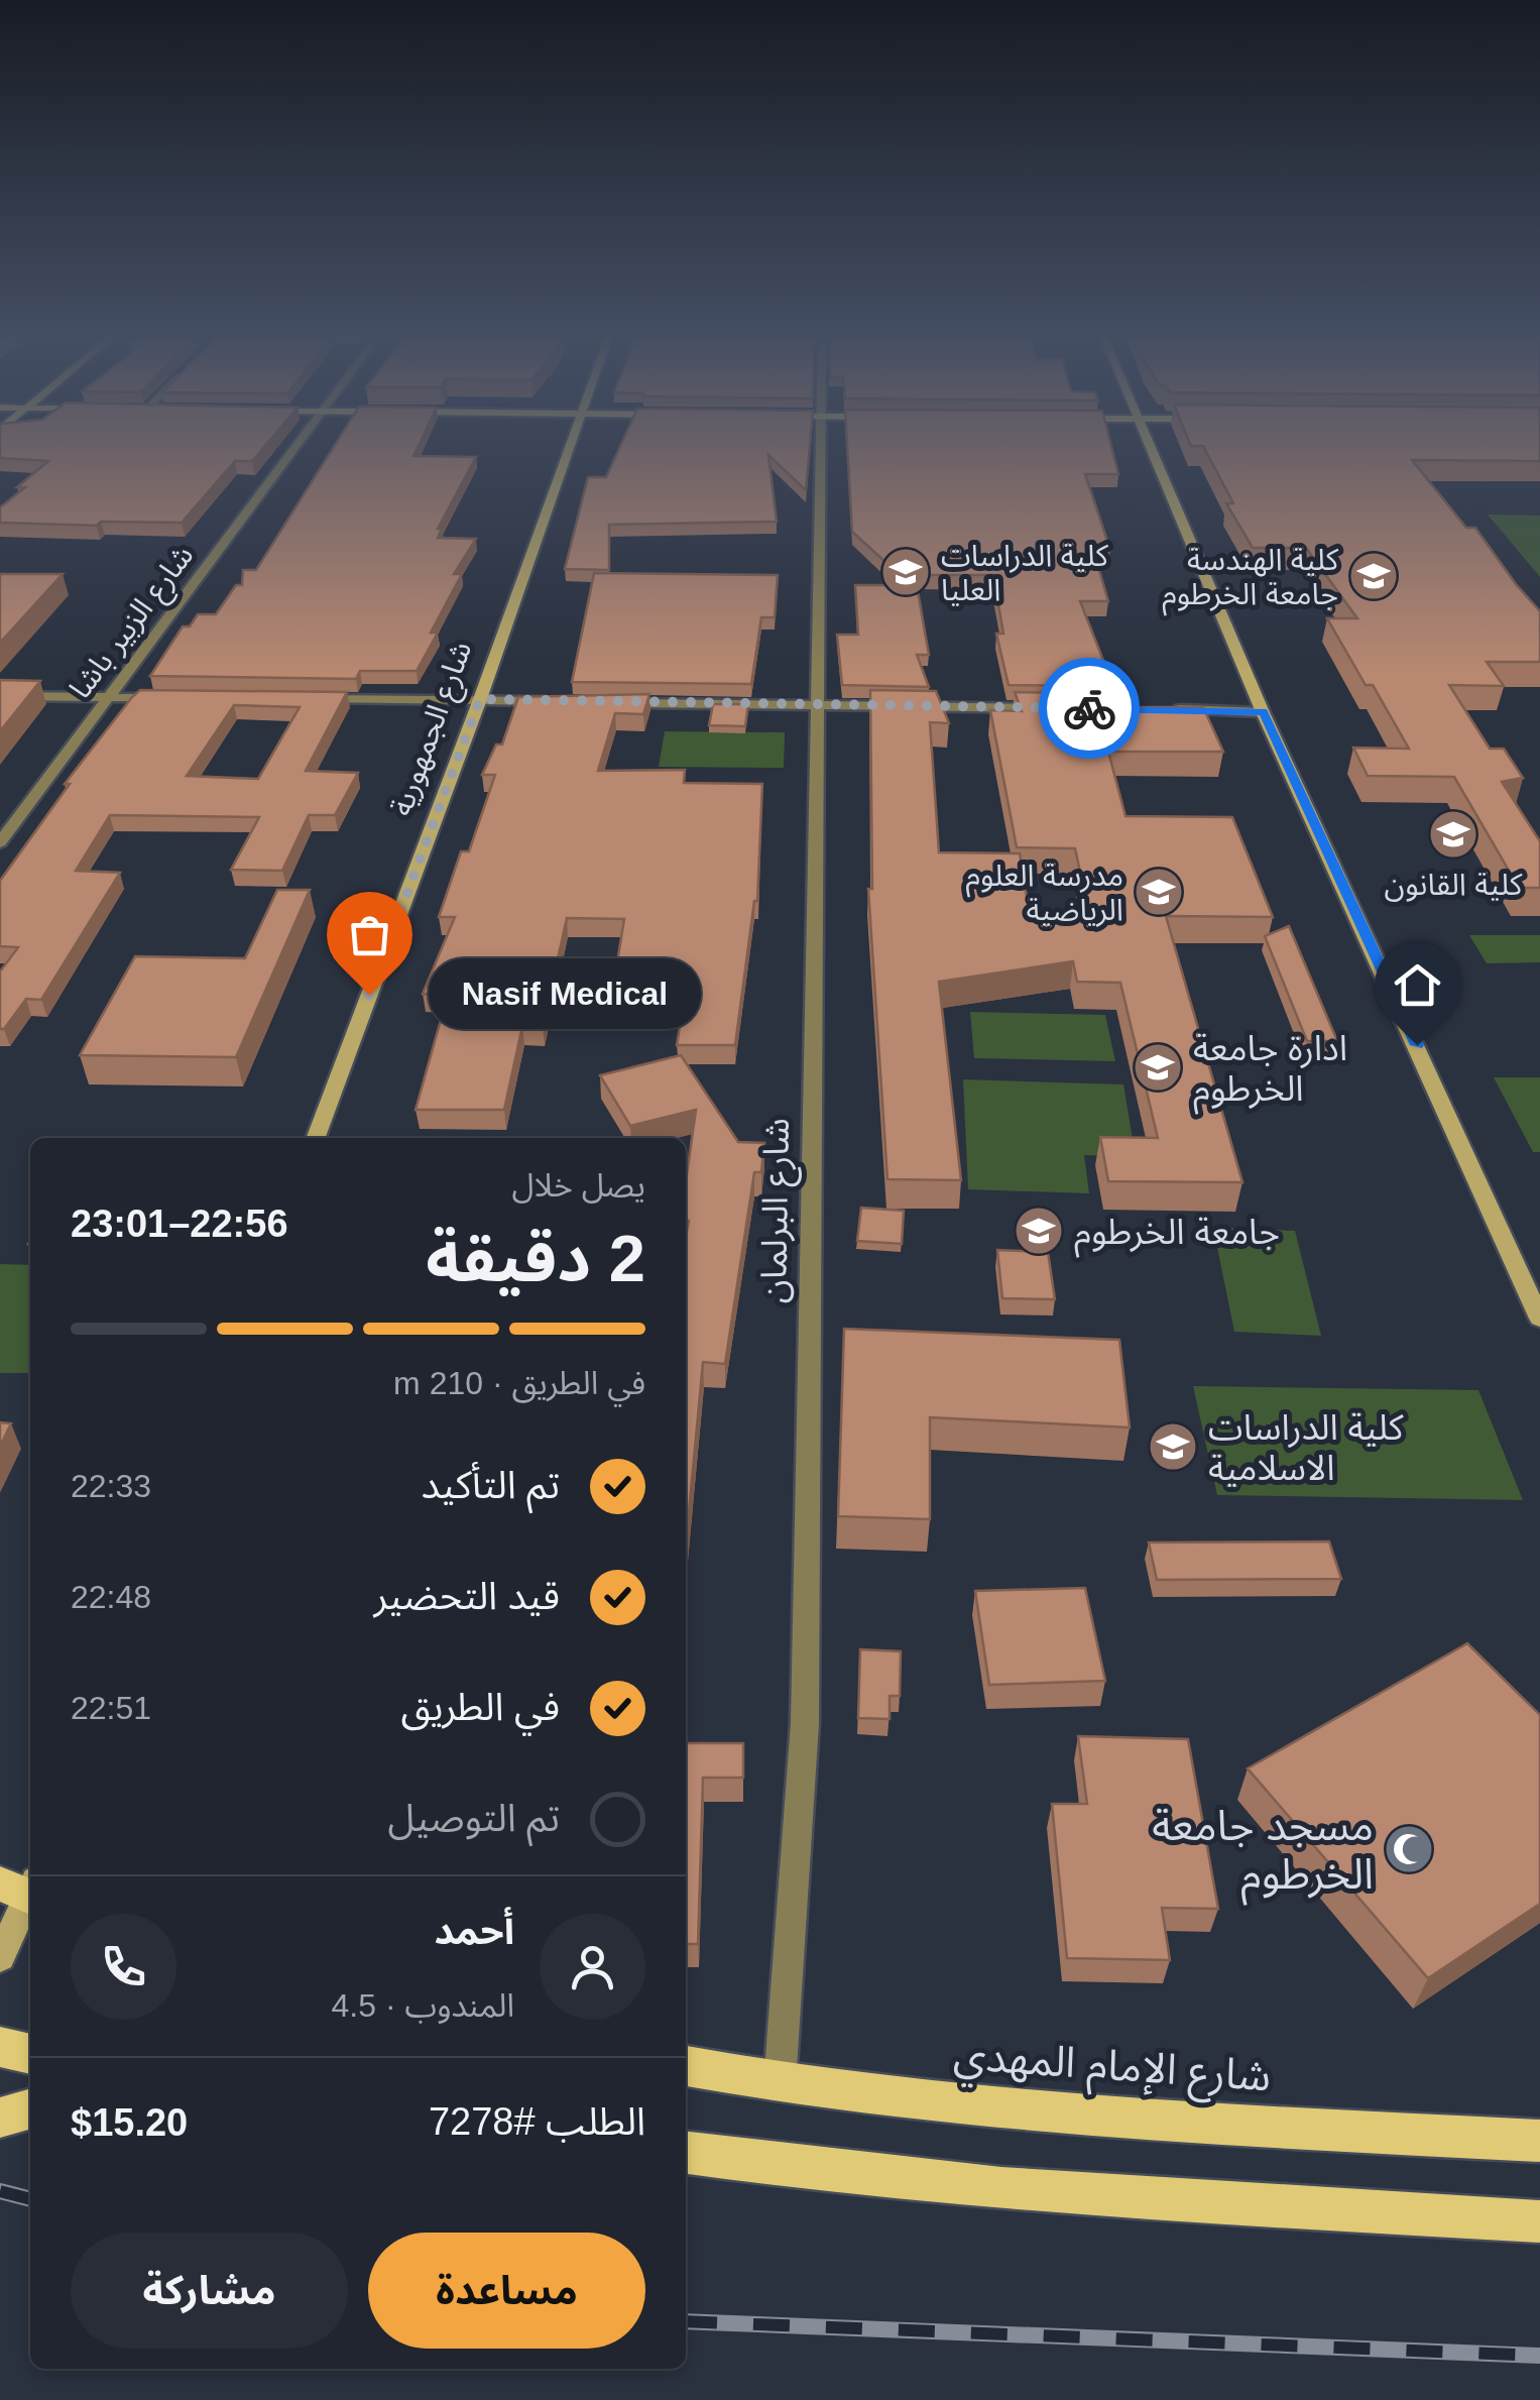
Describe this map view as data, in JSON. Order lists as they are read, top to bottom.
{
  "streets": {
    "main road": ["شارع الجمهورية", "شارع الإمام المهدي"],
    "street": ["شارع الزبير باشا", "شارع البرلمان"]
  },
  "crossings": [
    ["شارع البرلمان", "شارع الإمام المهدي"]
  ],
  "places": {
    "school or university": [
      "كلية الدراسات العليا",
      "كلية الهندسة جامعة الخرطوم",
      "كلية القانون",
      "مدرسة العلوم الرياضية",
      "ادارة جامعة الخرطوم",
      "جامعة الخرطوم",
      "كلية الدراسات الاسلامية"
    ],
    "other": ["Nasif Medical"],
    "mosque": ["مسجد جامعة الخرطوم"]
  },
  "page": {
    "bubble": "Nasif Medical",
    "heading": ["2 دقيقة", "يصل خلال", "22:56–23:01"],
    "panel": [
      "أحمد",
      "المندوب · 4.5",
      "الطلب #7278",
      "$15.20"
    ],
    "bar": "في الطريق · 210 m",
    "list": [
      ["تم التأكيد", "22:33"],
      ["قيد التحضير", "22:48"],
      ["في الطريق", "22:51"],
      "تم التوصيل"
    ],
    "buttons": ["مساعدة", "مشاركة"]
  }
}
